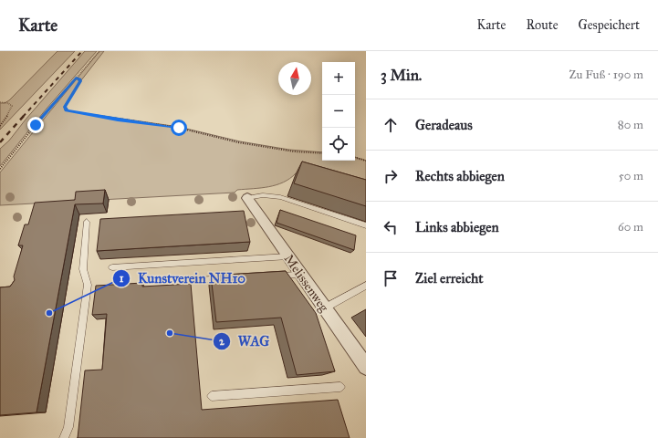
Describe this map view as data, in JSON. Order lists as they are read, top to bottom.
{
  "streets": {
    "street": ["Melissenweg"]
  },
  "places": ["Kunstverein NH10", "WAG"],
  "north": "top",
  "page": {
    "header": "Karte",
    "nav": ["Karte", "Route", "Gespeichert"],
    "heading": ["3 Min.", "Zu Fuß · 190 m"],
    "map_buttons": ["+", "−"],
    "list": [
      ["Geradeaus", "80 m"],
      ["Rechts abbiegen", "50 m"],
      ["Links abbiegen", "60 m"],
      "Ziel erreicht"
    ]
  }
}
